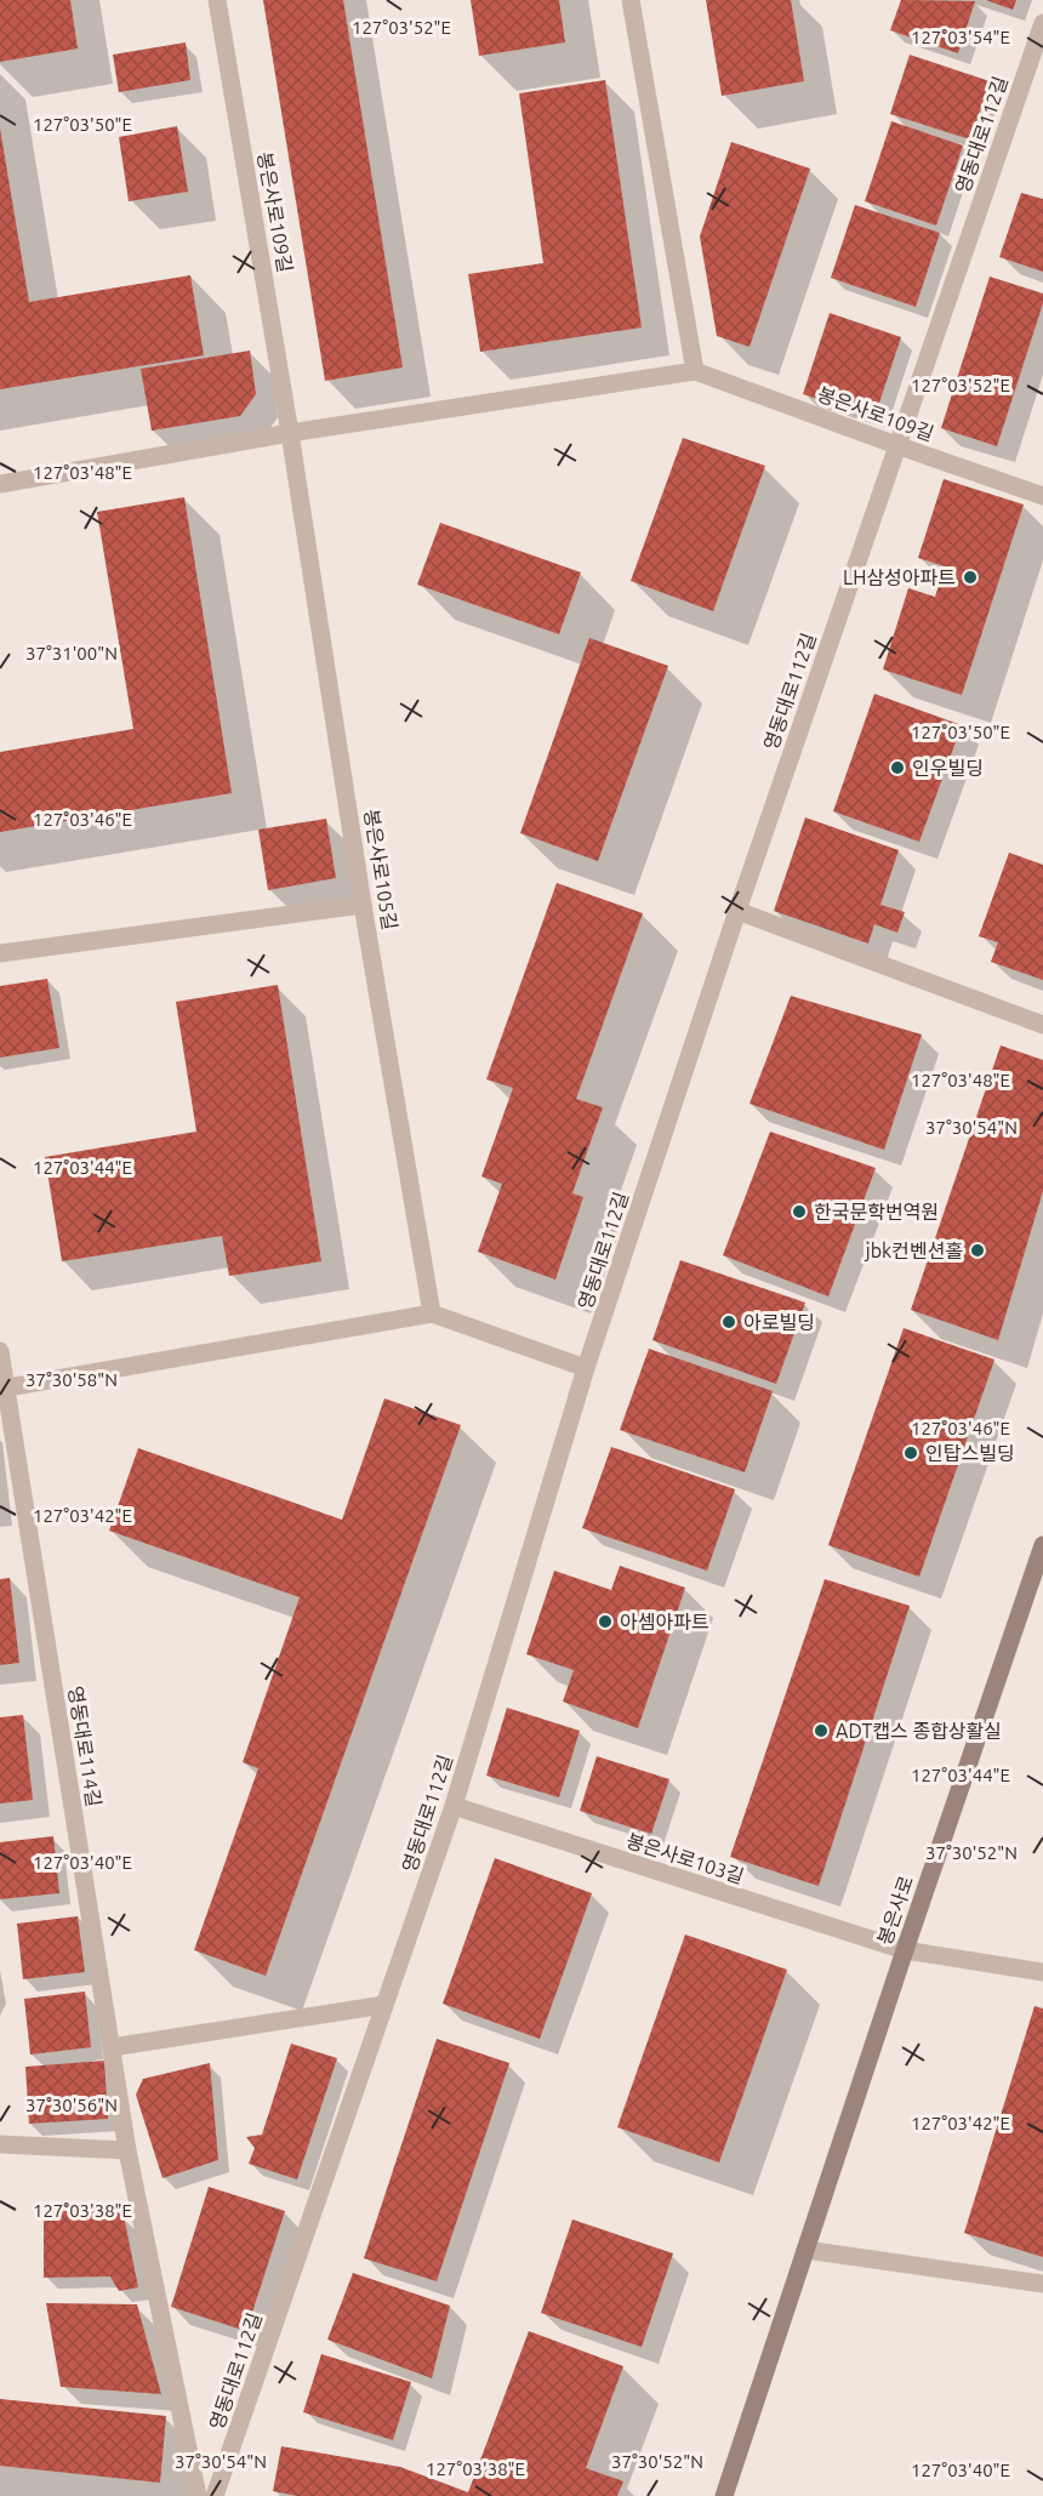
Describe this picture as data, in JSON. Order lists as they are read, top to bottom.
{
  "streets": {
    "street": [
      "영동대로112길",
      "봉은사로109길",
      "봉은사로105길",
      "영동대로114길",
      "봉은사로103길",
      "봉은사로"
    ]
  },
  "crossings": [
    ["영동대로112길", "봉은사로109길"],
    ["영동대로112길", "봉은사로103길"],
    ["봉은사로109길", "봉은사로105길"],
    ["봉은사로103길", "봉은사로"]
  ],
  "places": [
    "LH삼성아파트",
    "인우빌딩",
    "한국문학번역원",
    "jbk컨벤션홀",
    "아로빌딩",
    "인탑스빌딩",
    "아셈아파트",
    "ADT캡스 종합상활실"
  ],
  "coordinates": [
    "127°03'52\"E",
    "127°03'54\"E",
    "127°03'50\"E",
    "127°03'48\"E",
    "37°31'00\"N",
    "127°03'46\"E",
    "37°30'54\"N",
    "127°03'44\"E",
    "37°30'58\"N",
    "127°03'42\"E",
    "37°30'52\"N",
    "127°03'40\"E",
    "37°30'56\"N",
    "127°03'38\"E"
  ]
}
